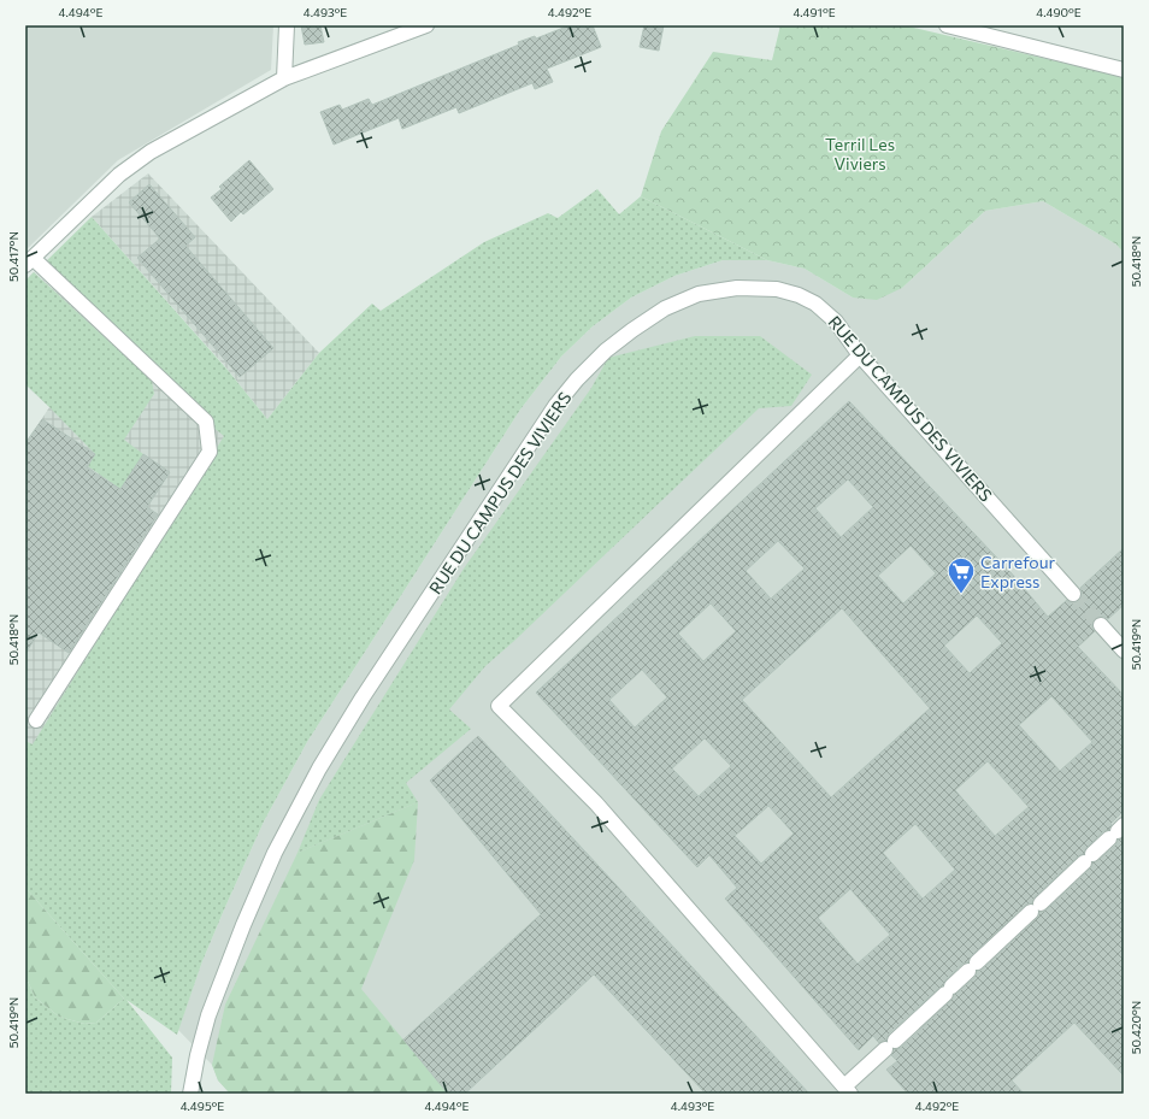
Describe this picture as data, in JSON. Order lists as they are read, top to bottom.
{
  "streets": {
    "street": ["RUE DU CAMPUS DES VIVIERS"]
  },
  "parks": ["Terril Les Viviers"],
  "places": {
    "supermarket": ["Carrefour Express"]
  },
  "coordinates": [
    "4.494°E",
    "4.493°E",
    "4.492°E",
    "4.491°E",
    "4.490°E",
    "50.417°N",
    "50.418°N",
    "50.419°N",
    "50.420°N",
    "4.495°E"
  ]
}
